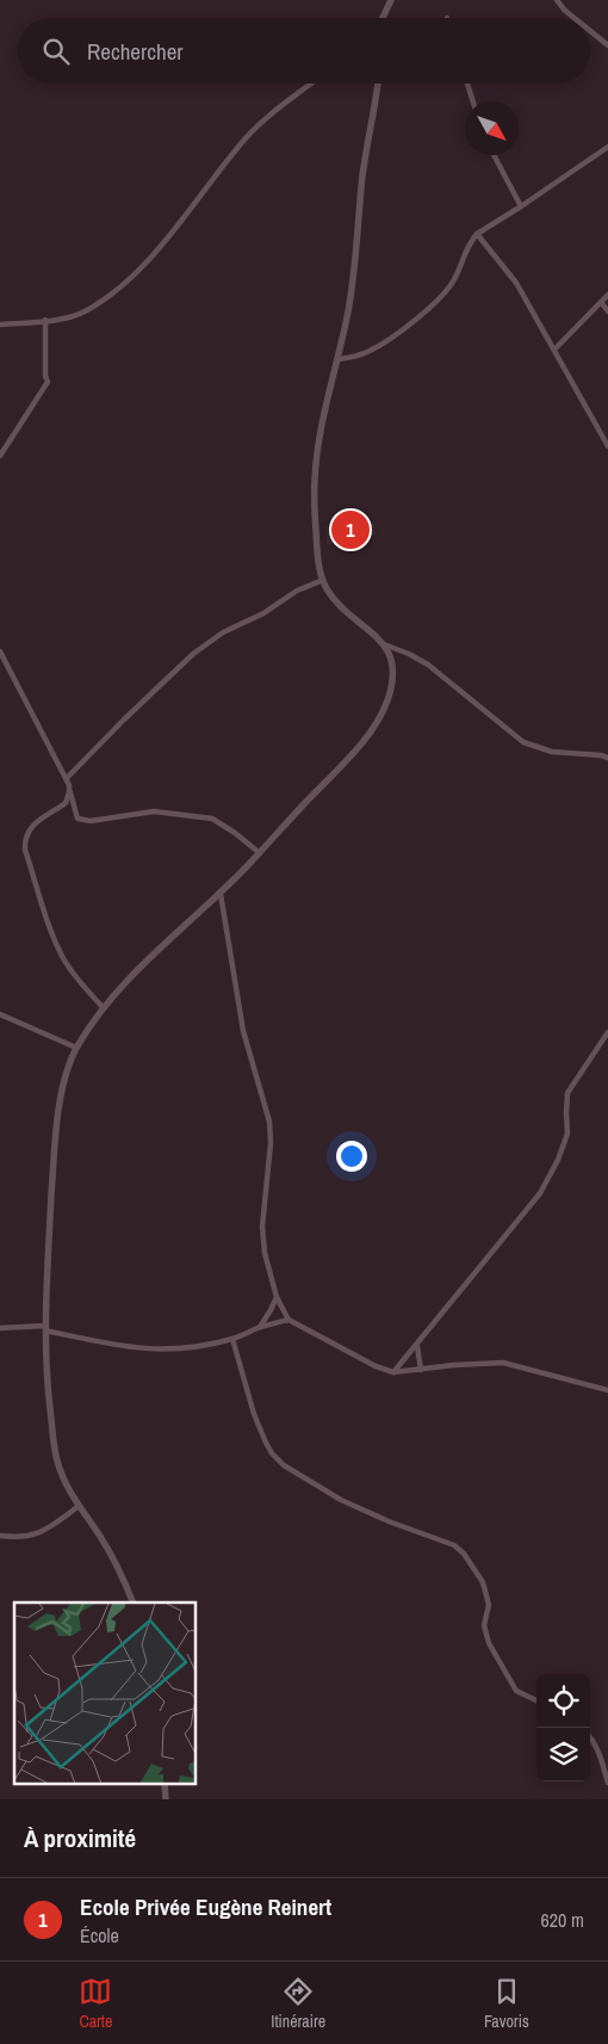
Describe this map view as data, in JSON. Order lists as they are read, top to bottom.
{
  "north": "bottom right",
  "page": {
    "search": "Rechercher",
    "pins": "1",
    "heading": "À proximité",
    "list": [
      {
        "mark": "1",
        "name": "Ecole Privée Eugène Reinert",
        "note": "École",
        "value": "620 m"
      }
    ],
    "nav": ["Carte", "Itinéraire", "Favoris"]
  }
}
